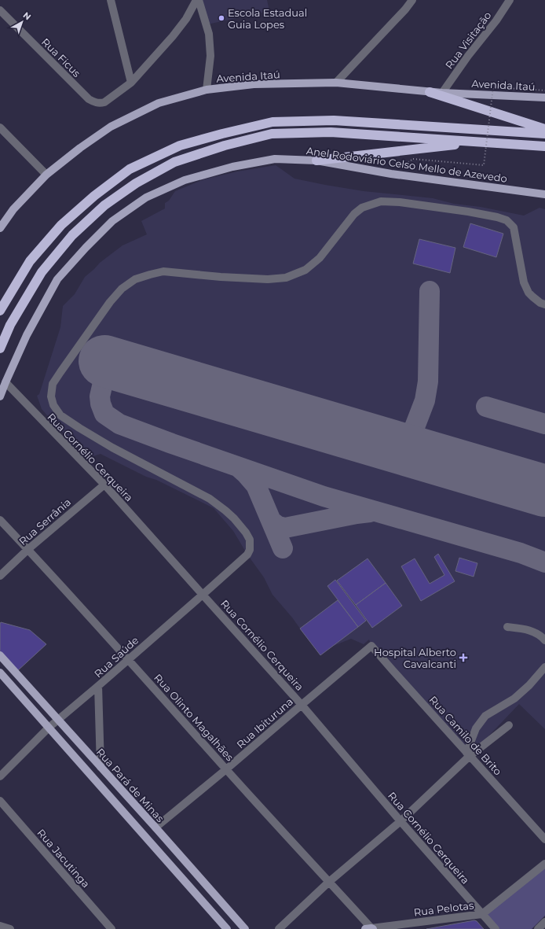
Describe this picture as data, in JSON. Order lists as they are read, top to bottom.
{
  "streets": {
    "highway": ["Anel Rodoviário Celso Mello de Azevedo"],
    "main road": ["Avenida Itaú", "Rua Pará de Minas"],
    "street": [
      "Rua Visitação",
      "Rua Ficus",
      "Rua Cornélio Cerqueira",
      "Rua Serrânia",
      "Rua Saúde",
      "Rua Olinto Magalhães",
      "Rua Ibituruna",
      "Rua Camilo de Brito",
      "Rua Jacutinga",
      "Rua Pelotas"
    ]
  },
  "crossings": [
    ["Rua Visitação", "Avenida Itaú"],
    ["Anel Rodoviário Celso Mello de Azevedo", "Rua Cornélio Cerqueira"],
    ["Rua Cornélio Cerqueira", "Rua Serrânia"],
    ["Rua Cornélio Cerqueira", "Rua Saúde"],
    ["Rua Cornélio Cerqueira", "Rua Ibituruna"],
    ["Rua Cornélio Cerqueira", "Rua Pelotas"],
    ["Rua Serrânia", "Rua Olinto Magalhães"],
    ["Rua Saúde", "Rua Olinto Magalhães"],
    ["Rua Saúde", "Rua Pará de Minas"],
    ["Rua Olinto Magalhães", "Rua Ibituruna"],
    ["Rua Olinto Magalhães", "Rua Pelotas"],
    ["Rua Ibituruna", "Rua Camilo de Brito"],
    ["Rua Ibituruna", "Rua Pará de Minas"]
  ],
  "places": {
    "other": ["Escola Estadual Guia Lopes"],
    "health": ["Hospital Alberto Cavalcanti"]
  },
  "north": "top right"
}
